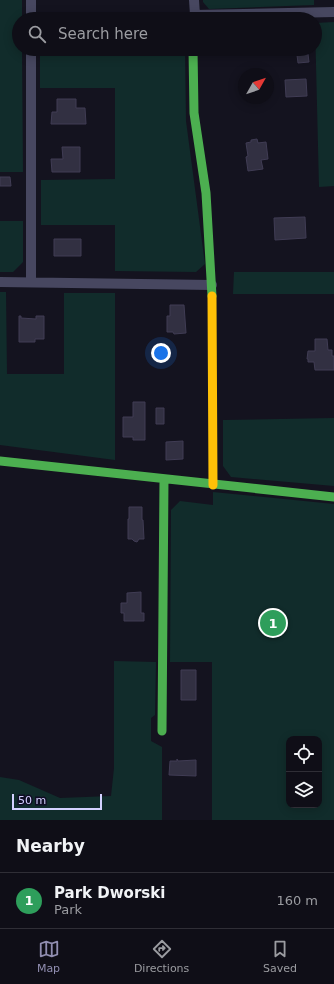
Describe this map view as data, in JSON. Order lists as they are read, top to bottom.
{
  "scale_bar": "50 m",
  "north": "top right",
  "page": {
    "search": "Search here",
    "pins": "1",
    "scale": "50 m",
    "heading": "Nearby",
    "list": [
      {
        "mark": "1",
        "name": "Park Dworski",
        "note": "Park",
        "value": "160 m"
      }
    ],
    "nav": ["Map", "Directions", "Saved"]
  }
}
